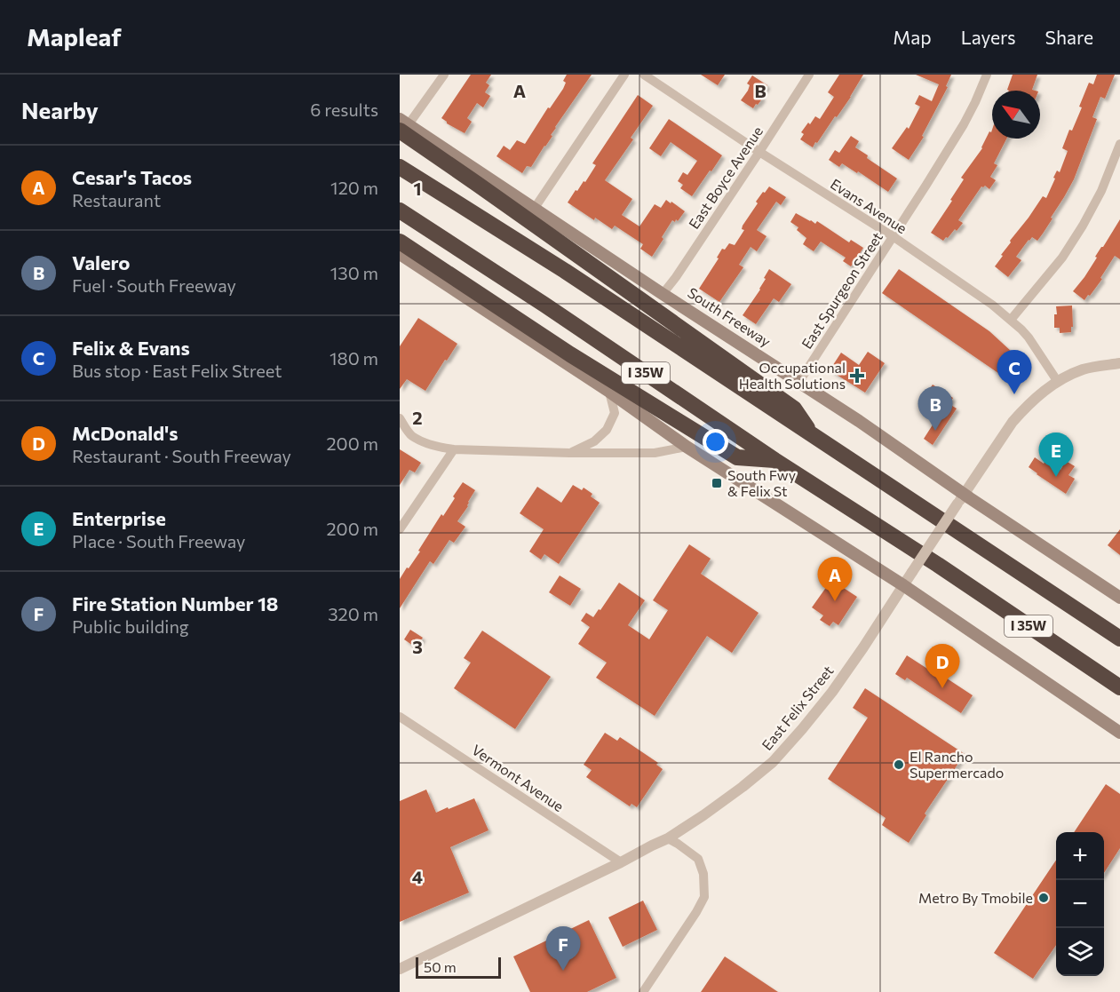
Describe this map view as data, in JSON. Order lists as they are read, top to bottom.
{
  "streets": {
    "highway": ["I 35W"],
    "main road": ["South Freeway"],
    "street": [
      "East Boyce Avenue",
      "Evans Avenue",
      "East Spurgeon Street",
      "East Felix Street",
      "Vermont Avenue"
    ]
  },
  "crossings": [
    ["East Boyce Avenue", "Evans Avenue"],
    ["East Boyce Avenue", "South Freeway"],
    ["Evans Avenue", "East Spurgeon Street"],
    ["Evans Avenue", "East Felix Street"],
    ["East Spurgeon Street", "South Freeway"],
    ["South Freeway", "East Felix Street"],
    ["East Felix Street", "Vermont Avenue"]
  ],
  "places": {
    "health": ["Occupational Health Solutions"],
    "transit": ["South Fwy & Felix St"],
    "other": ["El Rancho Supermercado", "Metro By Tmobile"]
  },
  "scale_bar": "50 m",
  "north": "top left",
  "page": {
    "header": "Mapleaf",
    "nav": ["Map", "Layers", "Share"],
    "heading": ["Nearby", "6 results"],
    "list": [
      {
        "mark": "A",
        "name": "Cesar's Tacos",
        "note": "Restaurant",
        "value": "120 m"
      },
      {
        "mark": "B",
        "name": "Valero",
        "note": "Fuel · South Freeway",
        "value": "130 m"
      },
      {
        "mark": "C",
        "name": "Felix & Evans",
        "note": "Bus stop · East Felix Street",
        "value": "180 m"
      },
      {
        "mark": "D",
        "name": "McDonald's",
        "note": "Restaurant · South Freeway",
        "value": "200 m"
      },
      {
        "mark": "E",
        "name": "Enterprise",
        "note": "Place · South Freeway",
        "value": "200 m"
      },
      {
        "mark": "F",
        "name": "Fire Station Number 18",
        "note": "Public building",
        "value": "320 m"
      }
    ],
    "pins": [
      "C",
      "B",
      "E",
      "A",
      "D",
      "F"
    ],
    "map_buttons": ["+", "−"],
    "scale": "50 m"
  },
  "grid": {
    "columns": ["A", "B"],
    "rows": [
      "1",
      "2",
      "3",
      "4"
    ]
  }
}
